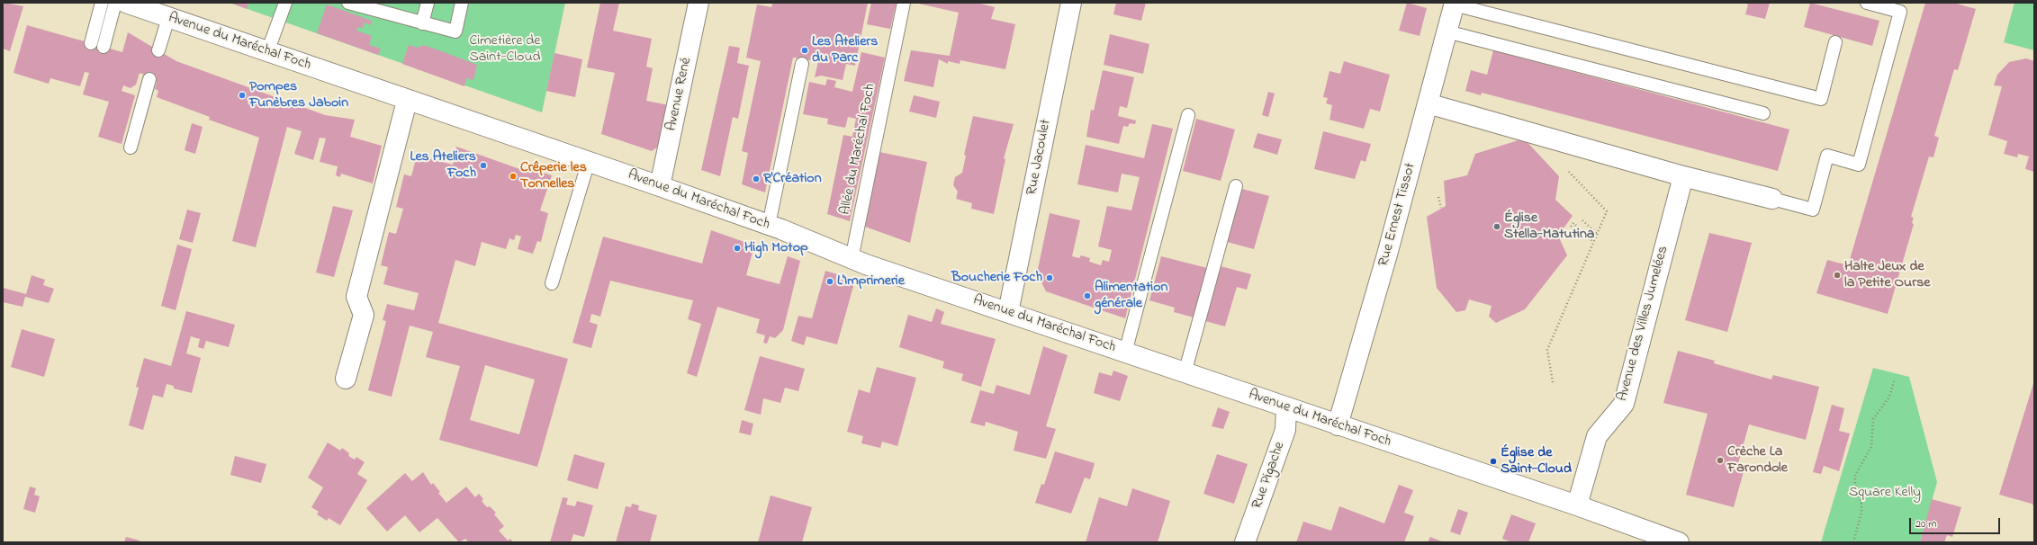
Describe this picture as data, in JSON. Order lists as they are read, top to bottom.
{
  "streets": {
    "street": [
      "Avenue du Maréchal Foch",
      "Avenue René",
      "Rue Jacoulet",
      "Rue Ernest Tissot",
      "Avenue des Villes Jumelées",
      "Rue Pigache"
    ],
    "lane": ["Allée du Maréchal Foch"]
  },
  "crossings": [
    ["Avenue du Maréchal Foch", "Avenue René"],
    ["Avenue du Maréchal Foch", "Allée du Maréchal Foch"],
    ["Avenue du Maréchal Foch", "Rue Jacoulet"],
    ["Avenue du Maréchal Foch", "Rue Ernest Tissot"],
    ["Avenue du Maréchal Foch", "Avenue des Villes Jumelées"],
    ["Avenue du Maréchal Foch", "Rue Pigache"]
  ],
  "parks": ["Cimetière de Saint-Cloud", "Square Kelly"],
  "places": [
    "Les Ateliers du Parc",
    "Pompes Funèbres Jaboin",
    "Les Ateliers Foch",
    "Crêperie les Tonnelles",
    "R'Création",
    "Église Stella-Matutina",
    "High Motop",
    "Halte Jeux de la Petite Ourse",
    "Boucherie Foch",
    "L'Imprimerie",
    "Alimentation générale",
    "Crèche La Farondole",
    "Église de Saint-Cloud"
  ],
  "scale_bar": "20 m"
}
